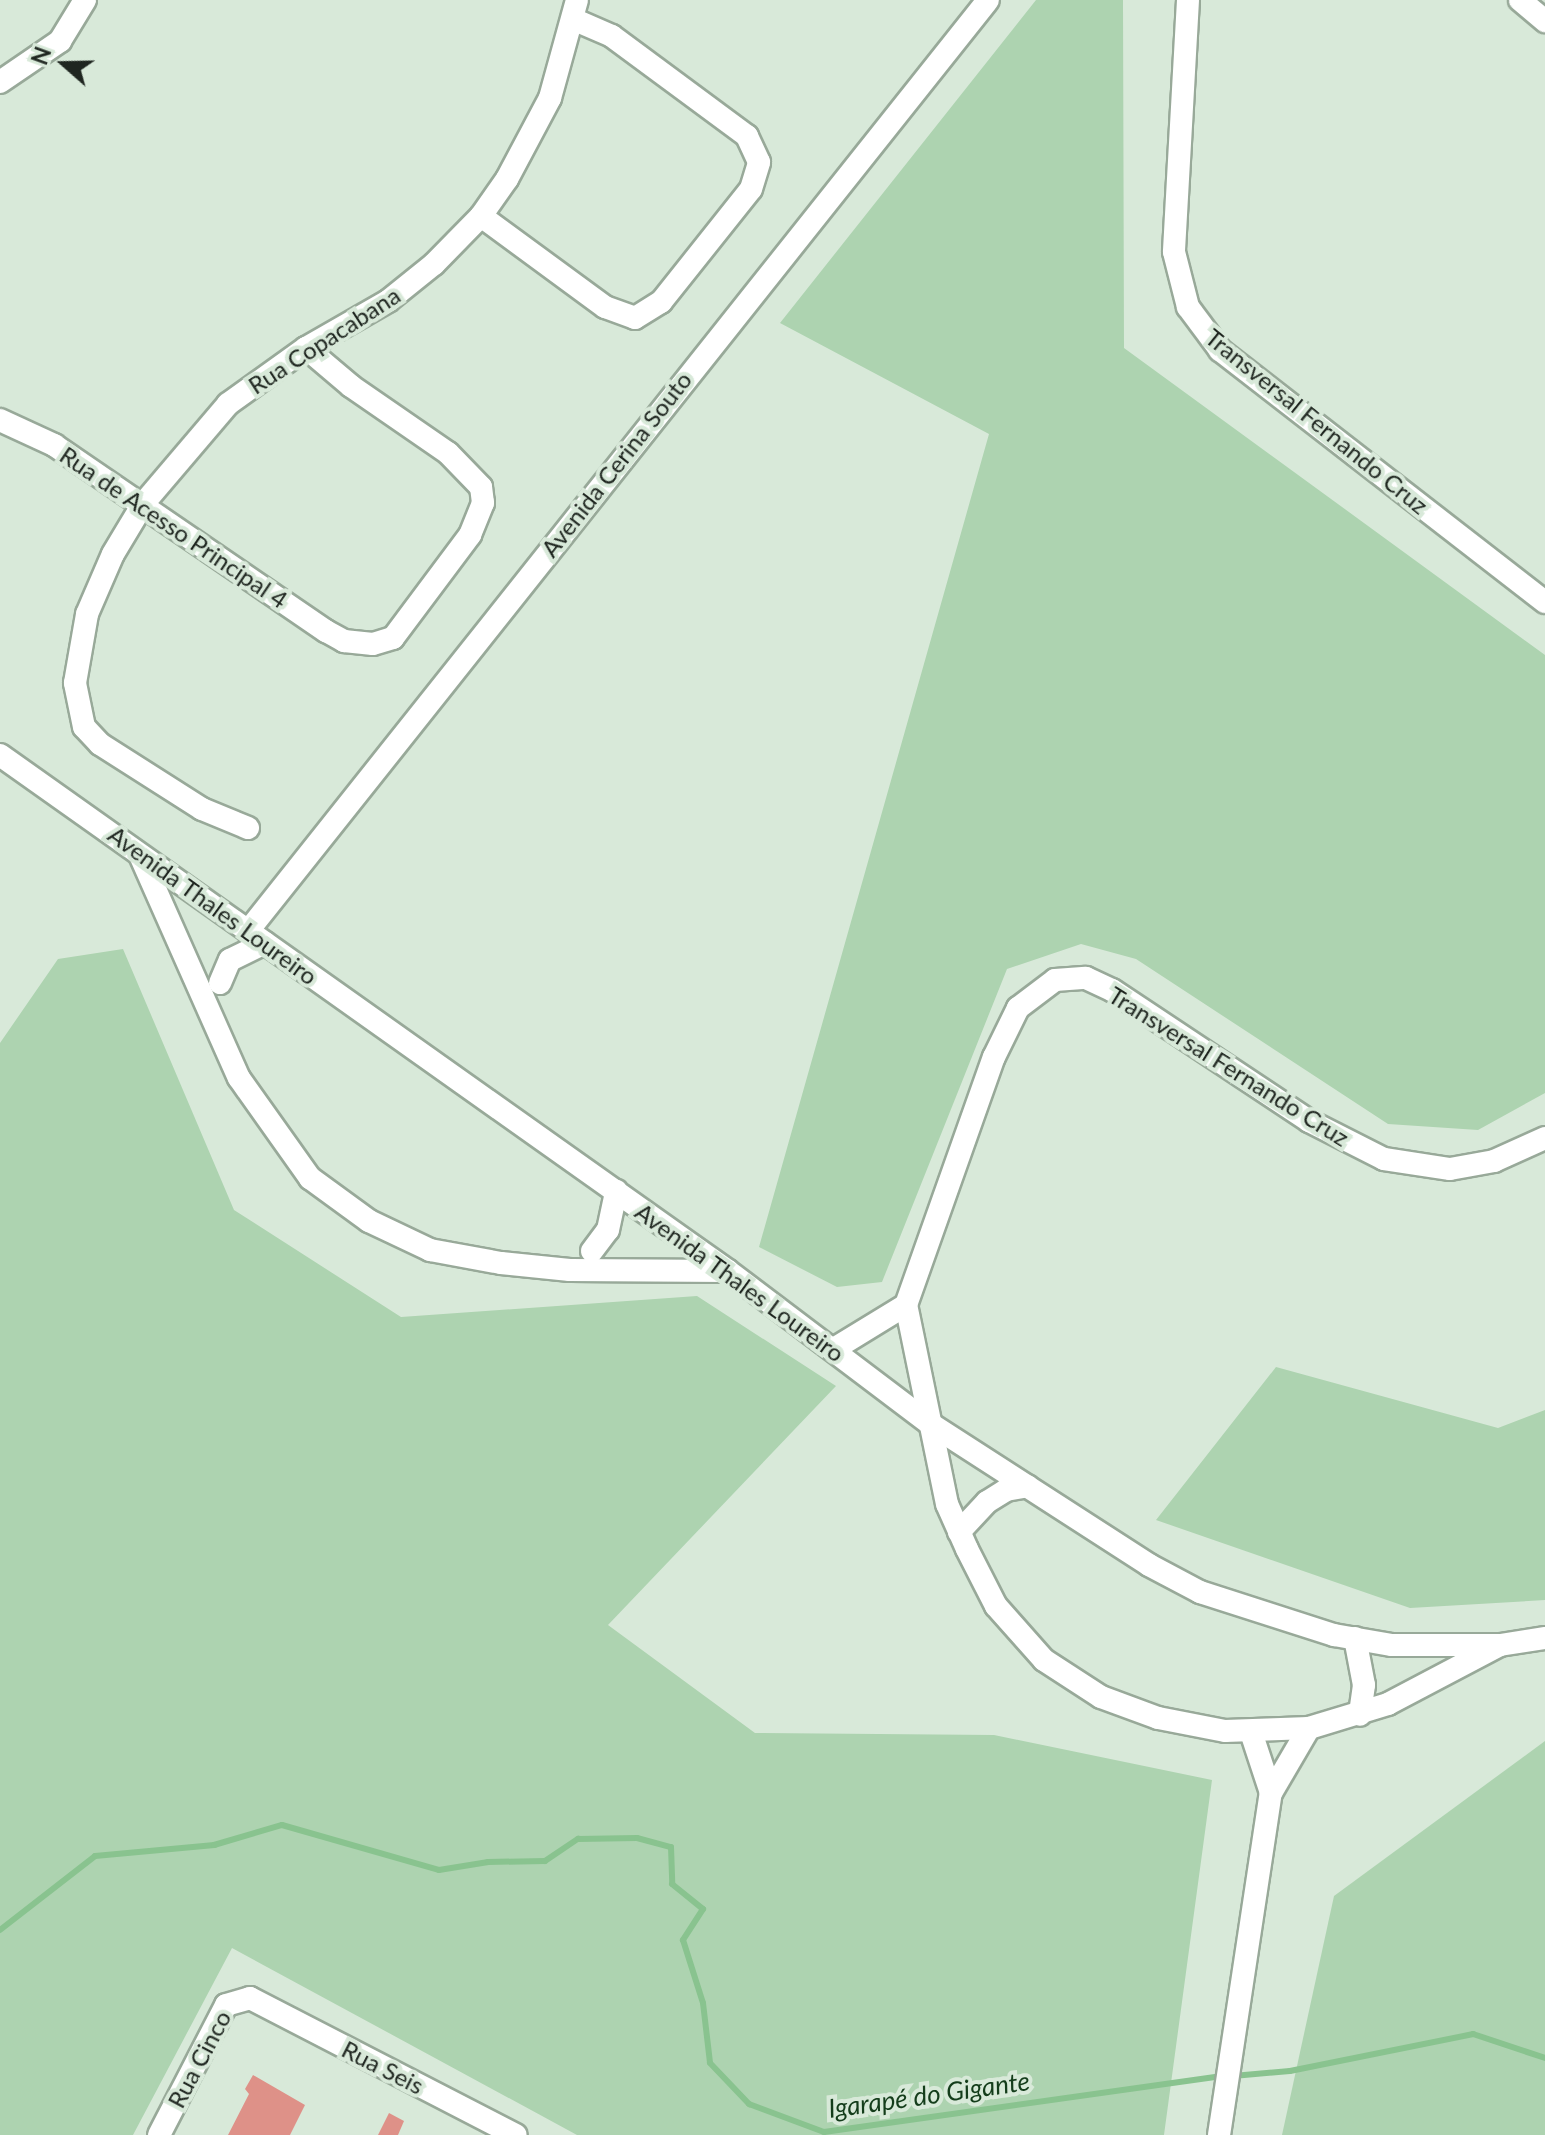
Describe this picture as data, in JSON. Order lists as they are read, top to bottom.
{
  "streets": {
    "street": [
      "Rua Copacabana",
      "Transversal Fernando Cruz",
      "Avenida Cerina Souto",
      "Rua de Acesso Principal 4",
      "Avenida Thales Loureiro",
      "Rua Cinco",
      "Rua Seis"
    ]
  },
  "crossings": [
    ["Rua Copacabana", "Rua de Acesso Principal 4"],
    ["Avenida Cerina Souto", "Avenida Thales Loureiro"],
    ["Rua Cinco", "Rua Seis"]
  ],
  "water": ["Igarapé do Gigante"],
  "north": "left"
}
